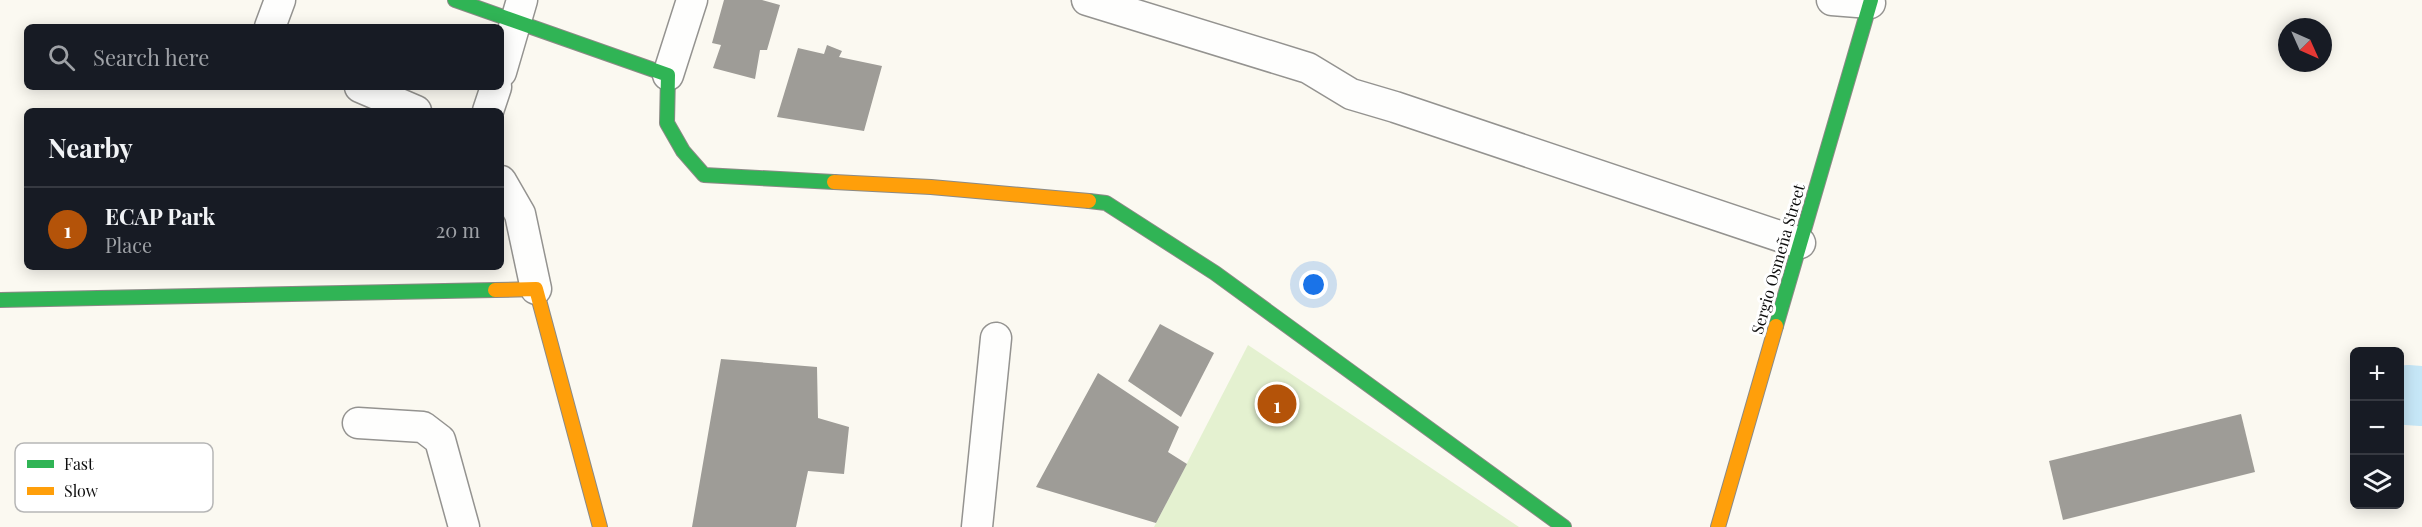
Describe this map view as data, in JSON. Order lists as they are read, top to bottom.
{
  "streets": {
    "street": ["Sergio Osmeña Street"]
  },
  "legend": ["Fast", "Slow"],
  "north": "bottom right",
  "page": {
    "search": "Search here",
    "heading": "Nearby",
    "list": [
      {
        "mark": "1",
        "name": "ECAP Park",
        "note": "Place",
        "value": "20 m"
      }
    ],
    "map_buttons": ["+", "−"],
    "pins": "1"
  }
}
